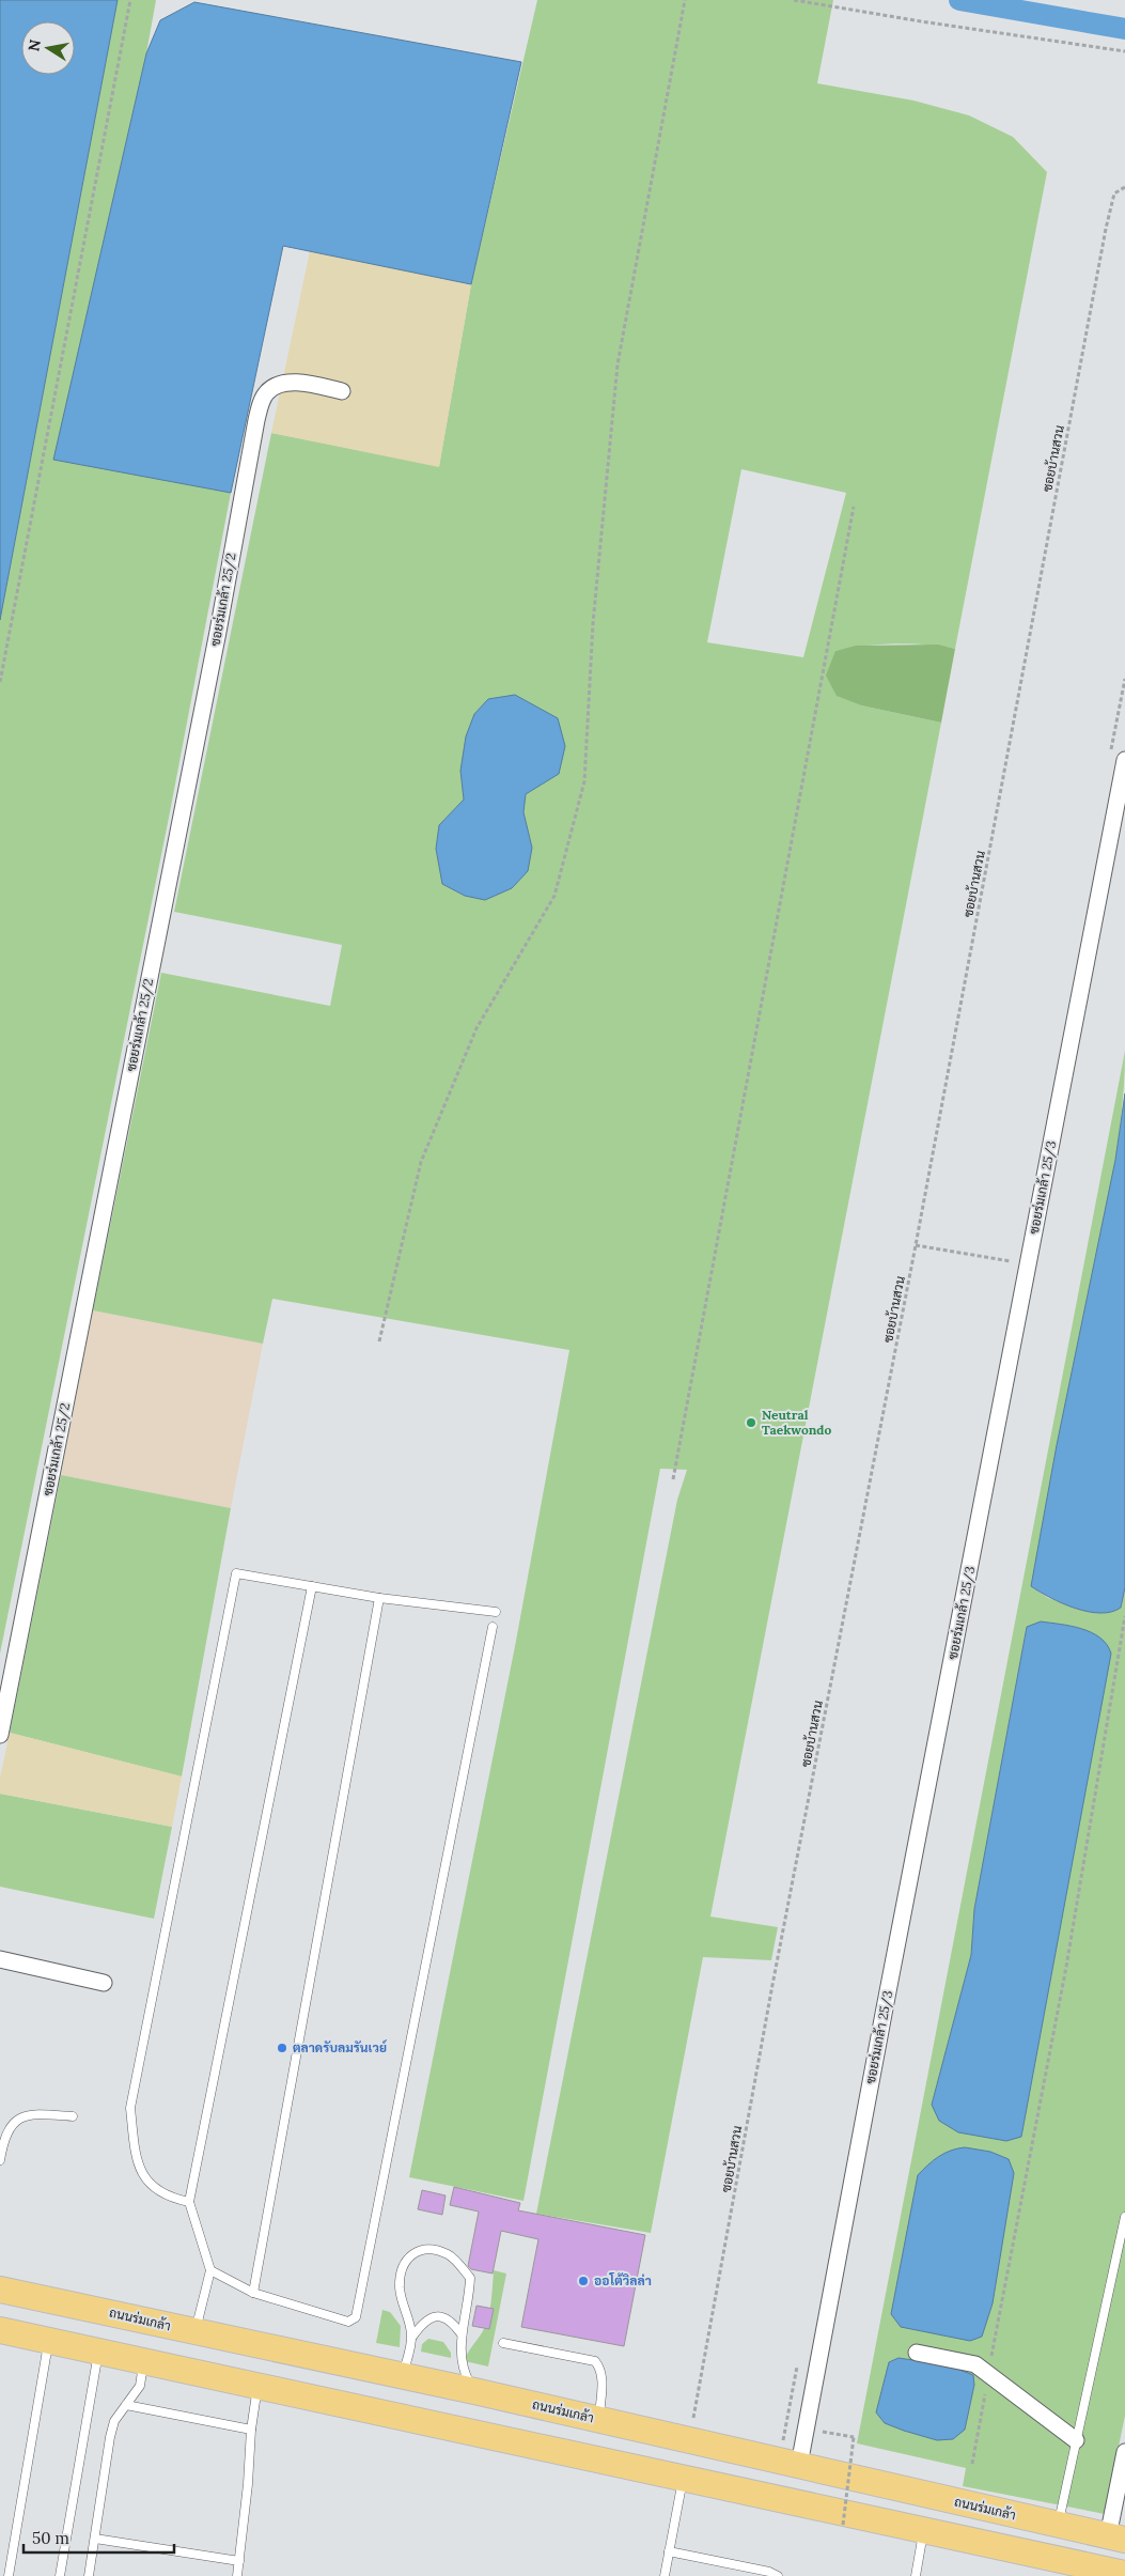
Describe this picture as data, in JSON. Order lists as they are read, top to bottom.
{
  "streets": {
    "main road": ["ถนนร่มเกล้า"],
    "street": ["ซอยร่มเกล้า 25/2", "ซอยร่มเกล้า 25/3"],
    "path": ["ซอยบ้านสวน"]
  },
  "crossings": [
    ["ซอยบ้านสวน", "ถนนร่มเกล้า"],
    ["ซอยร่มเกล้า 25/3", "ถนนร่มเกล้า"]
  ],
  "places": ["Neutral Taekwondo", "ตลาดรับลมรันเวย์", "ออโต้วิลล่า"],
  "scale_bar": "50 m",
  "north": "left"
}
